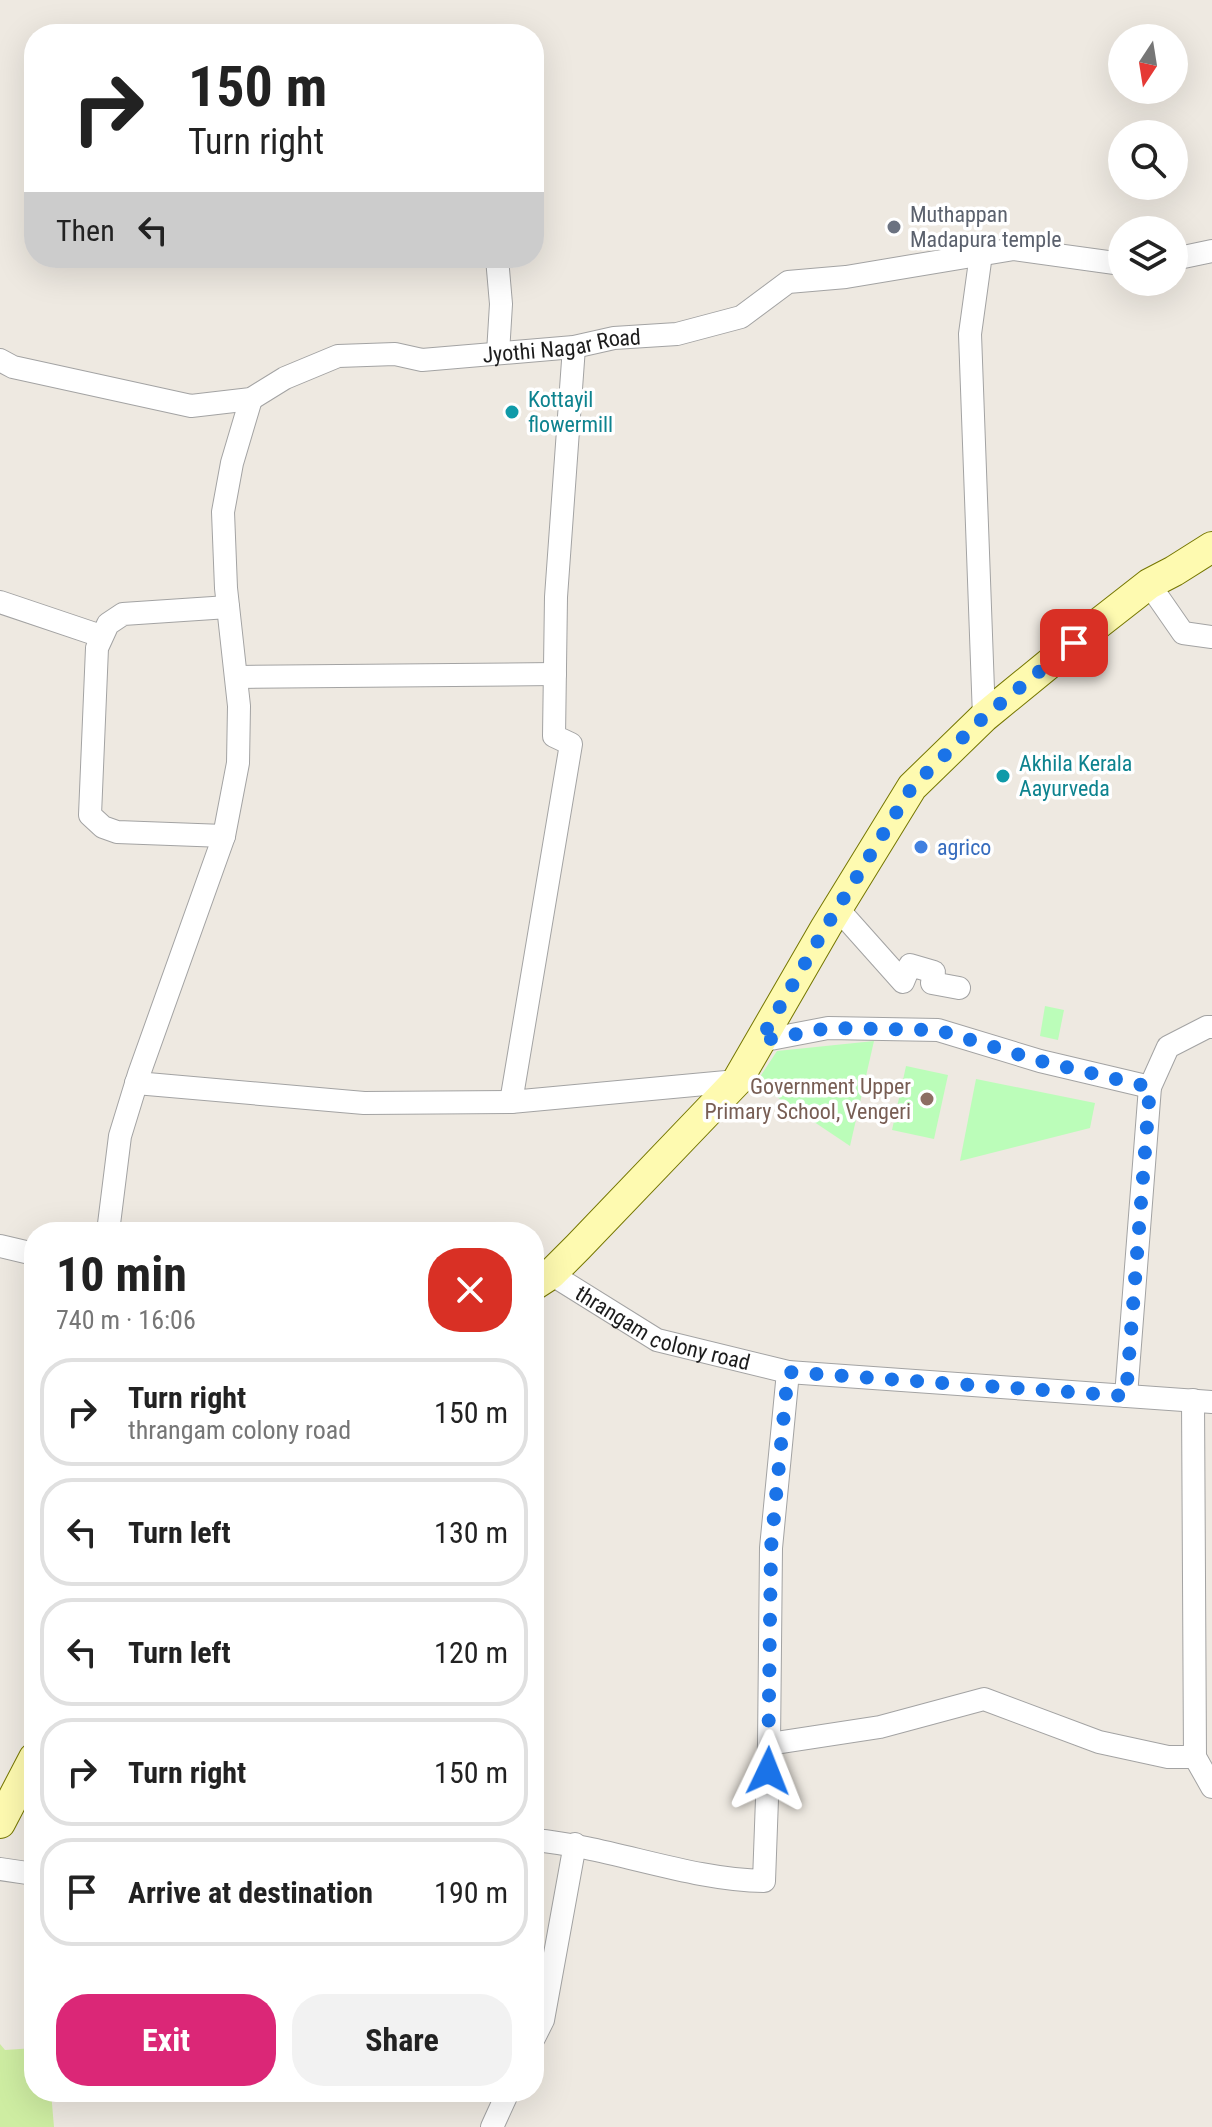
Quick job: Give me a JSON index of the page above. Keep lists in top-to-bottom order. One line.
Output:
{"streets":{"street":["Jyothi Nagar Road","thrangam colony road"]},"places":["Muthappan Madapura temple","Kottayil flowermill","Akhila Kerala Aayurveda","agrico","Government Upper Primary School, Vengeri"],"north":"bottom","page":{"turn":["150 m","Turn right"],"then":"Then","heading":["10 min","740 m · 16:06"],"list":[{"name":"Turn right","note":"thrangam colony road","value":"150 m"},{"name":"Turn left","value":"130 m"},{"name":"Turn left","value":"120 m"},{"name":"Turn right","value":"150 m"},{"name":"Arrive at destination","value":"190 m"}],"buttons":["Exit","Share"]}}
